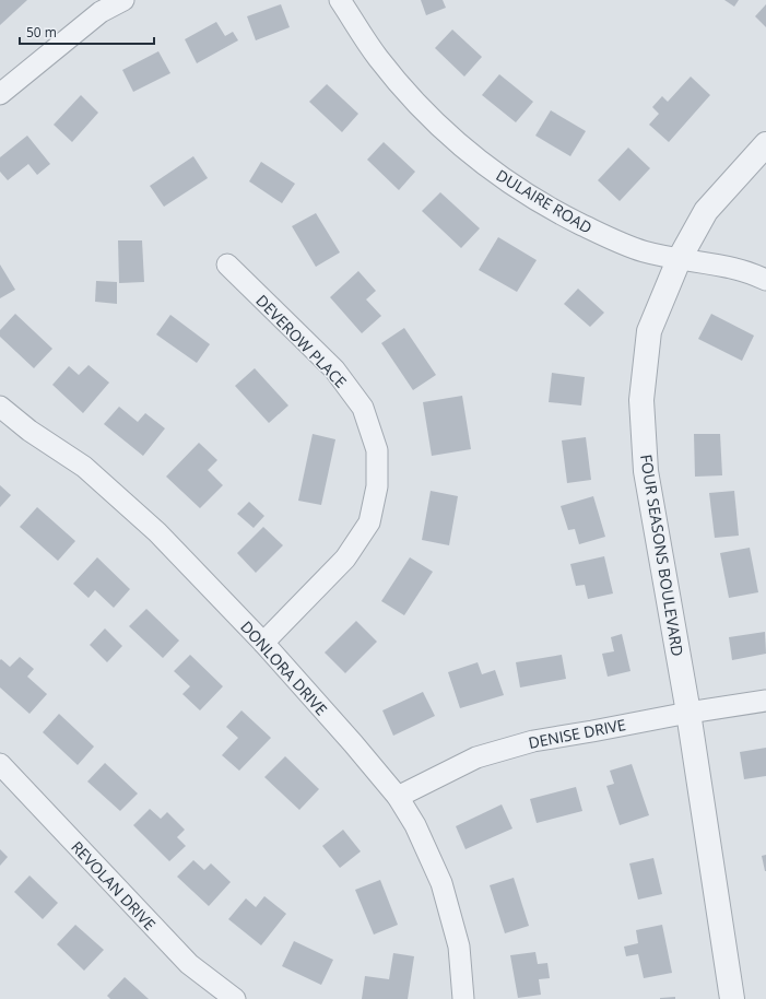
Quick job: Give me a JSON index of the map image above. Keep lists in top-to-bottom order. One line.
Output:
{"streets":{"street":["DULAIRE ROAD","DEVEROW PLACE","FOUR SEASONS BOULEVARD","DONLORA DRIVE","DENISE DRIVE","REVOLAN DRIVE"]},"crossings":[["DULAIRE ROAD","FOUR SEASONS BOULEVARD"],["DEVEROW PLACE","DONLORA DRIVE"],["FOUR SEASONS BOULEVARD","DENISE DRIVE"],["DONLORA DRIVE","DENISE DRIVE"]],"scale_bar":"50 m"}
